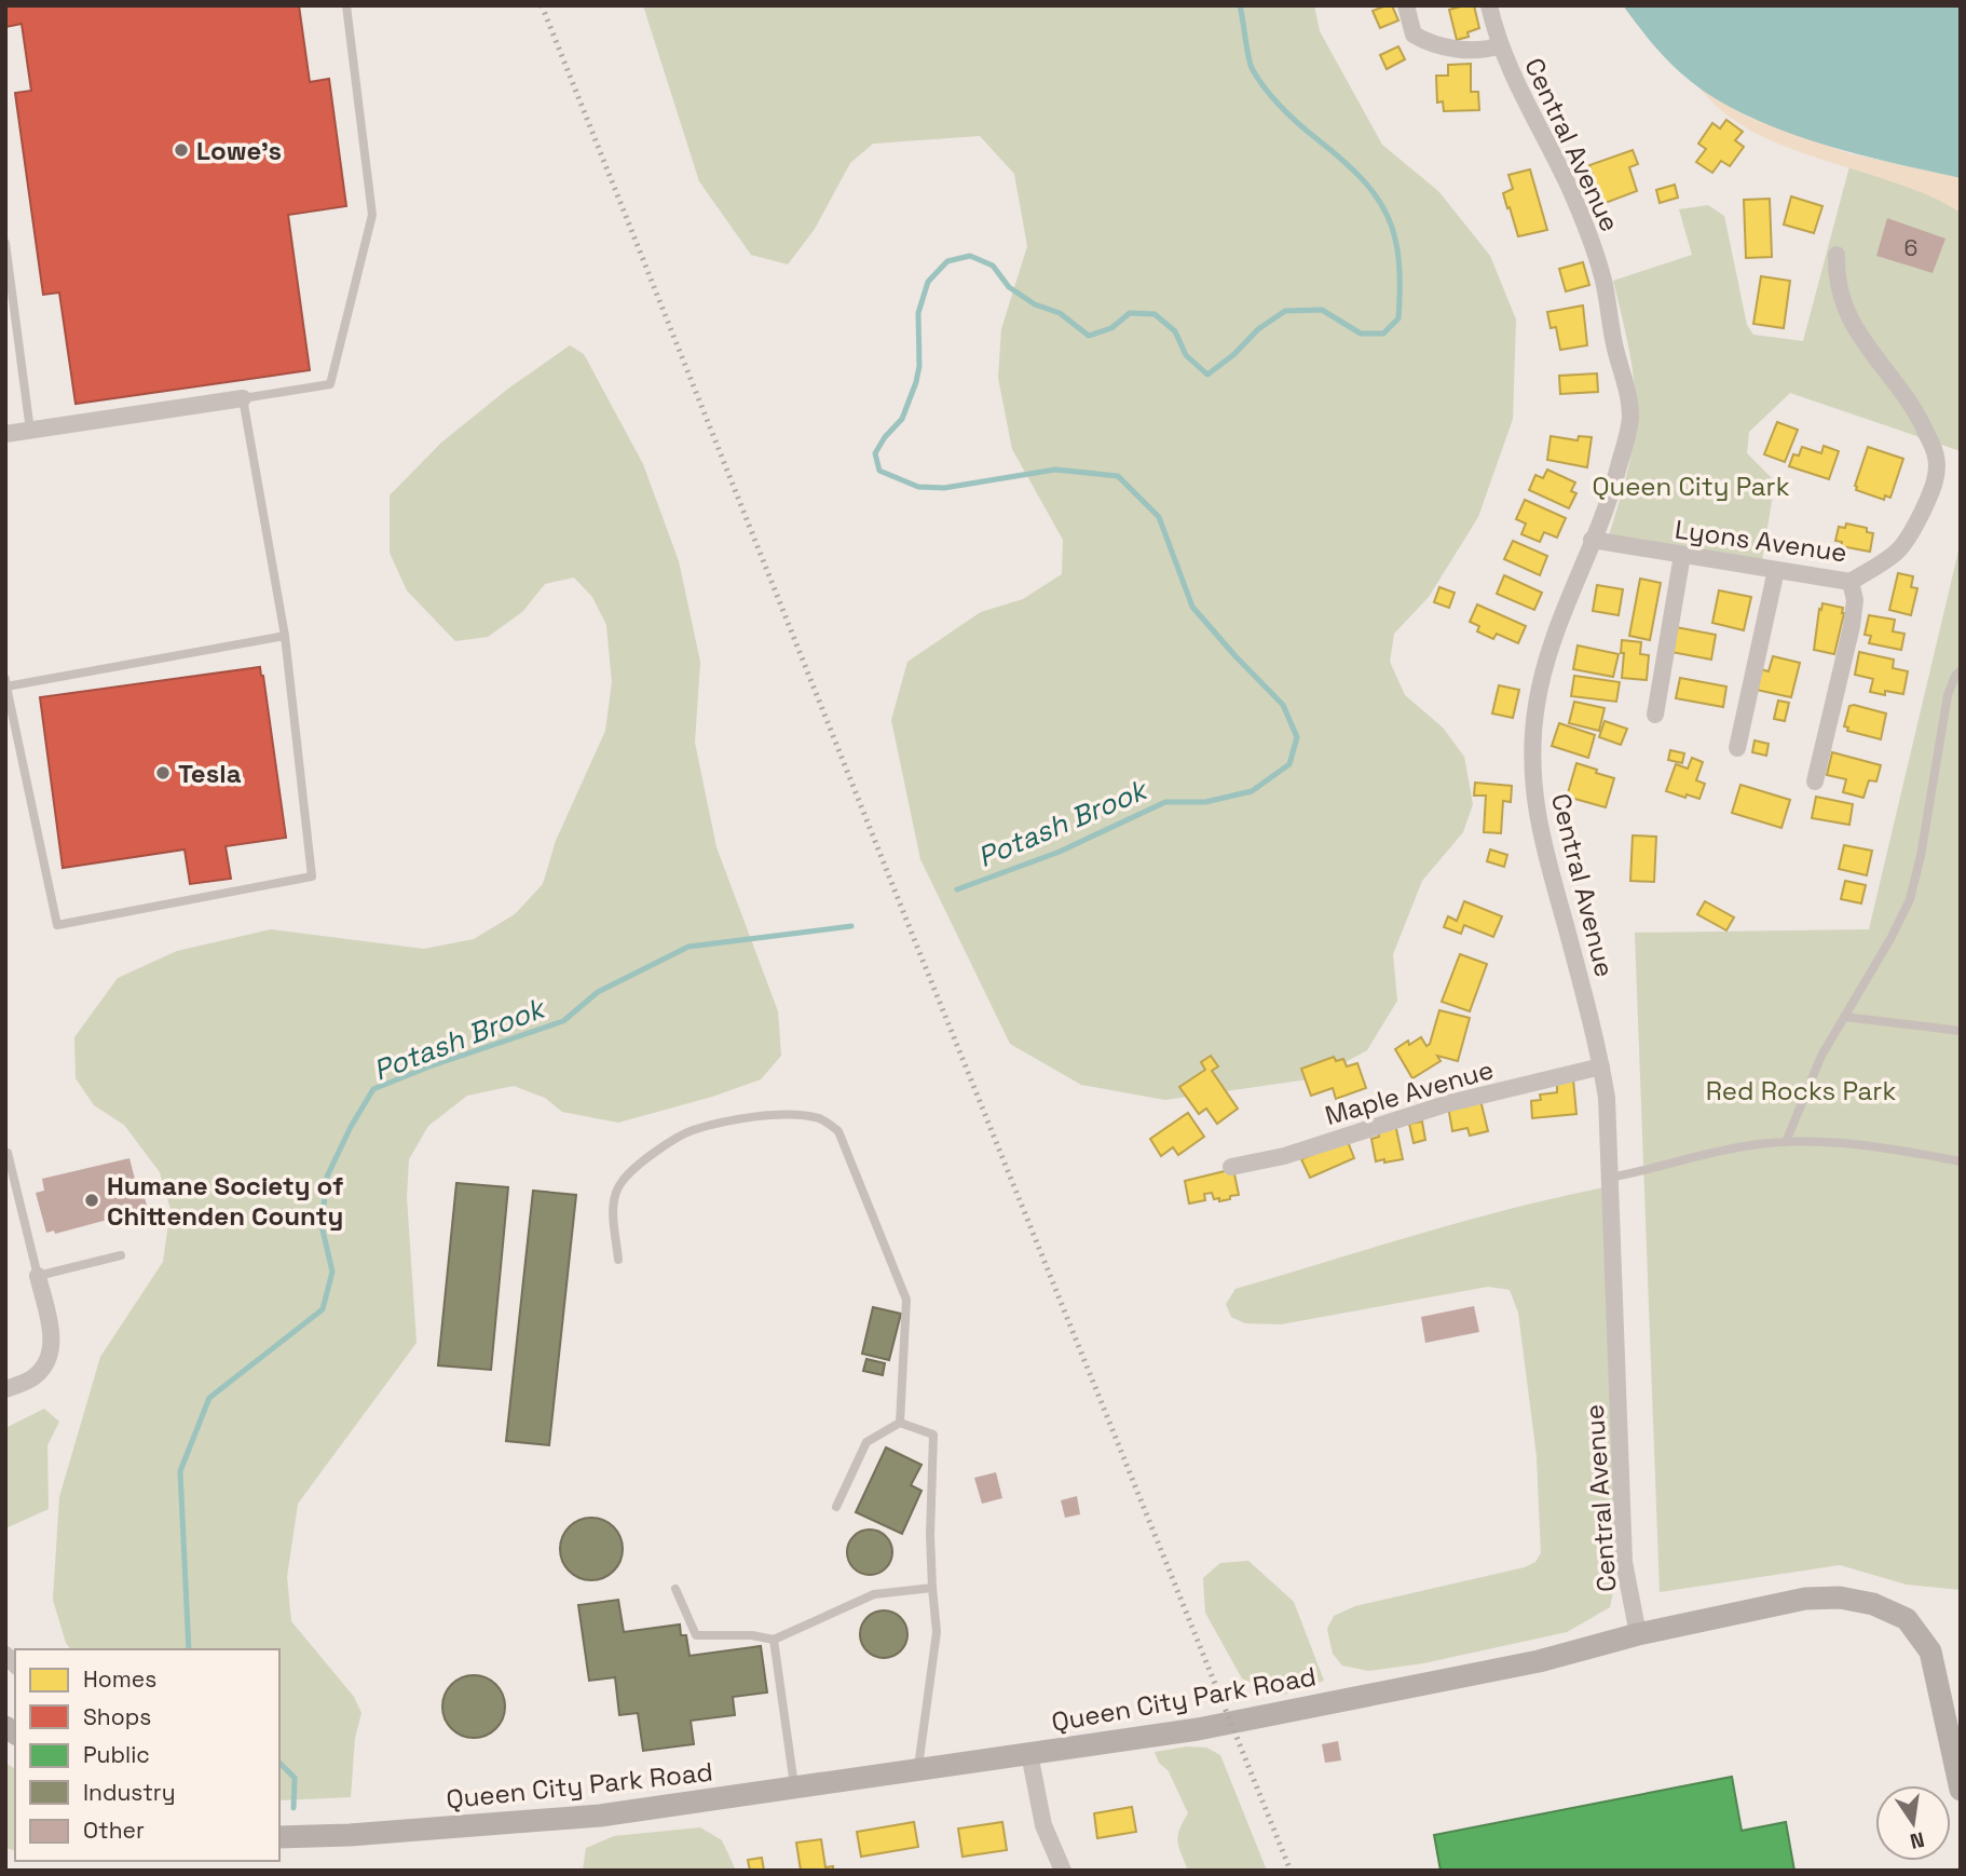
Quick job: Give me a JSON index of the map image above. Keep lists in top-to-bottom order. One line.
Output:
{"streets":{"street":["Central Avenue","Lyons Avenue","Maple Avenue","Queen City Park Road"]},"crossings":[["Central Avenue","Lyons Avenue"],["Central Avenue","Maple Avenue"],["Central Avenue","Queen City Park Road"]],"water":["Potash Brook"],"parks":["Queen City Park","Red Rocks Park"],"places":["Lowe's","Tesla","Humane Society of Chittenden County"],"house_numbers":["6"],"legend":["Homes","Shops","Public","Industry","Other"],"north":"bottom"}
